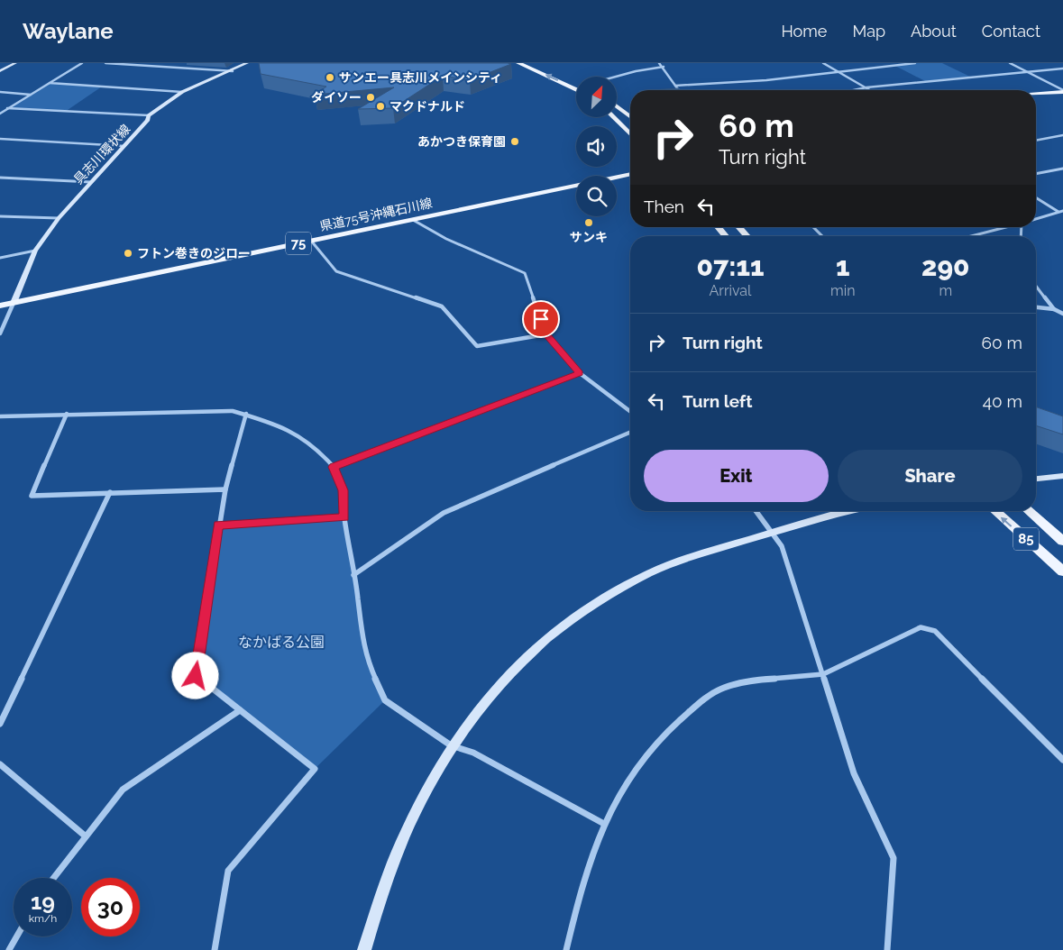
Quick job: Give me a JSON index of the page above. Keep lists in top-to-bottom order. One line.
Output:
{"streets":{"main road":["具志川環状線","県道75号沖縄石川線","75","85"]},"crossings":[["具志川環状線","県道75号沖縄石川線"],["具志川環状線","75"],["県道75号沖縄石川線","75"]],"parks":["なかばる公園"],"places":["サンエー具志川メインシティ","ダイソー","マクドナルド","あかつき保育園","サンキ","フトン巻きのジロー"],"north":"top right","page":{"header":"Waylane","nav":["Home","Map","About","Contact"],"turn":["60 m","Turn right"],"then":"Then","eta":["07:11","Arrival","1","min","290","m"],"list":[{"name":"Turn right","value":"60 m"},{"name":"Turn left","value":"40 m"}],"buttons":["Exit","Share"],"speed":"19 km/h","limit":"30"}}
